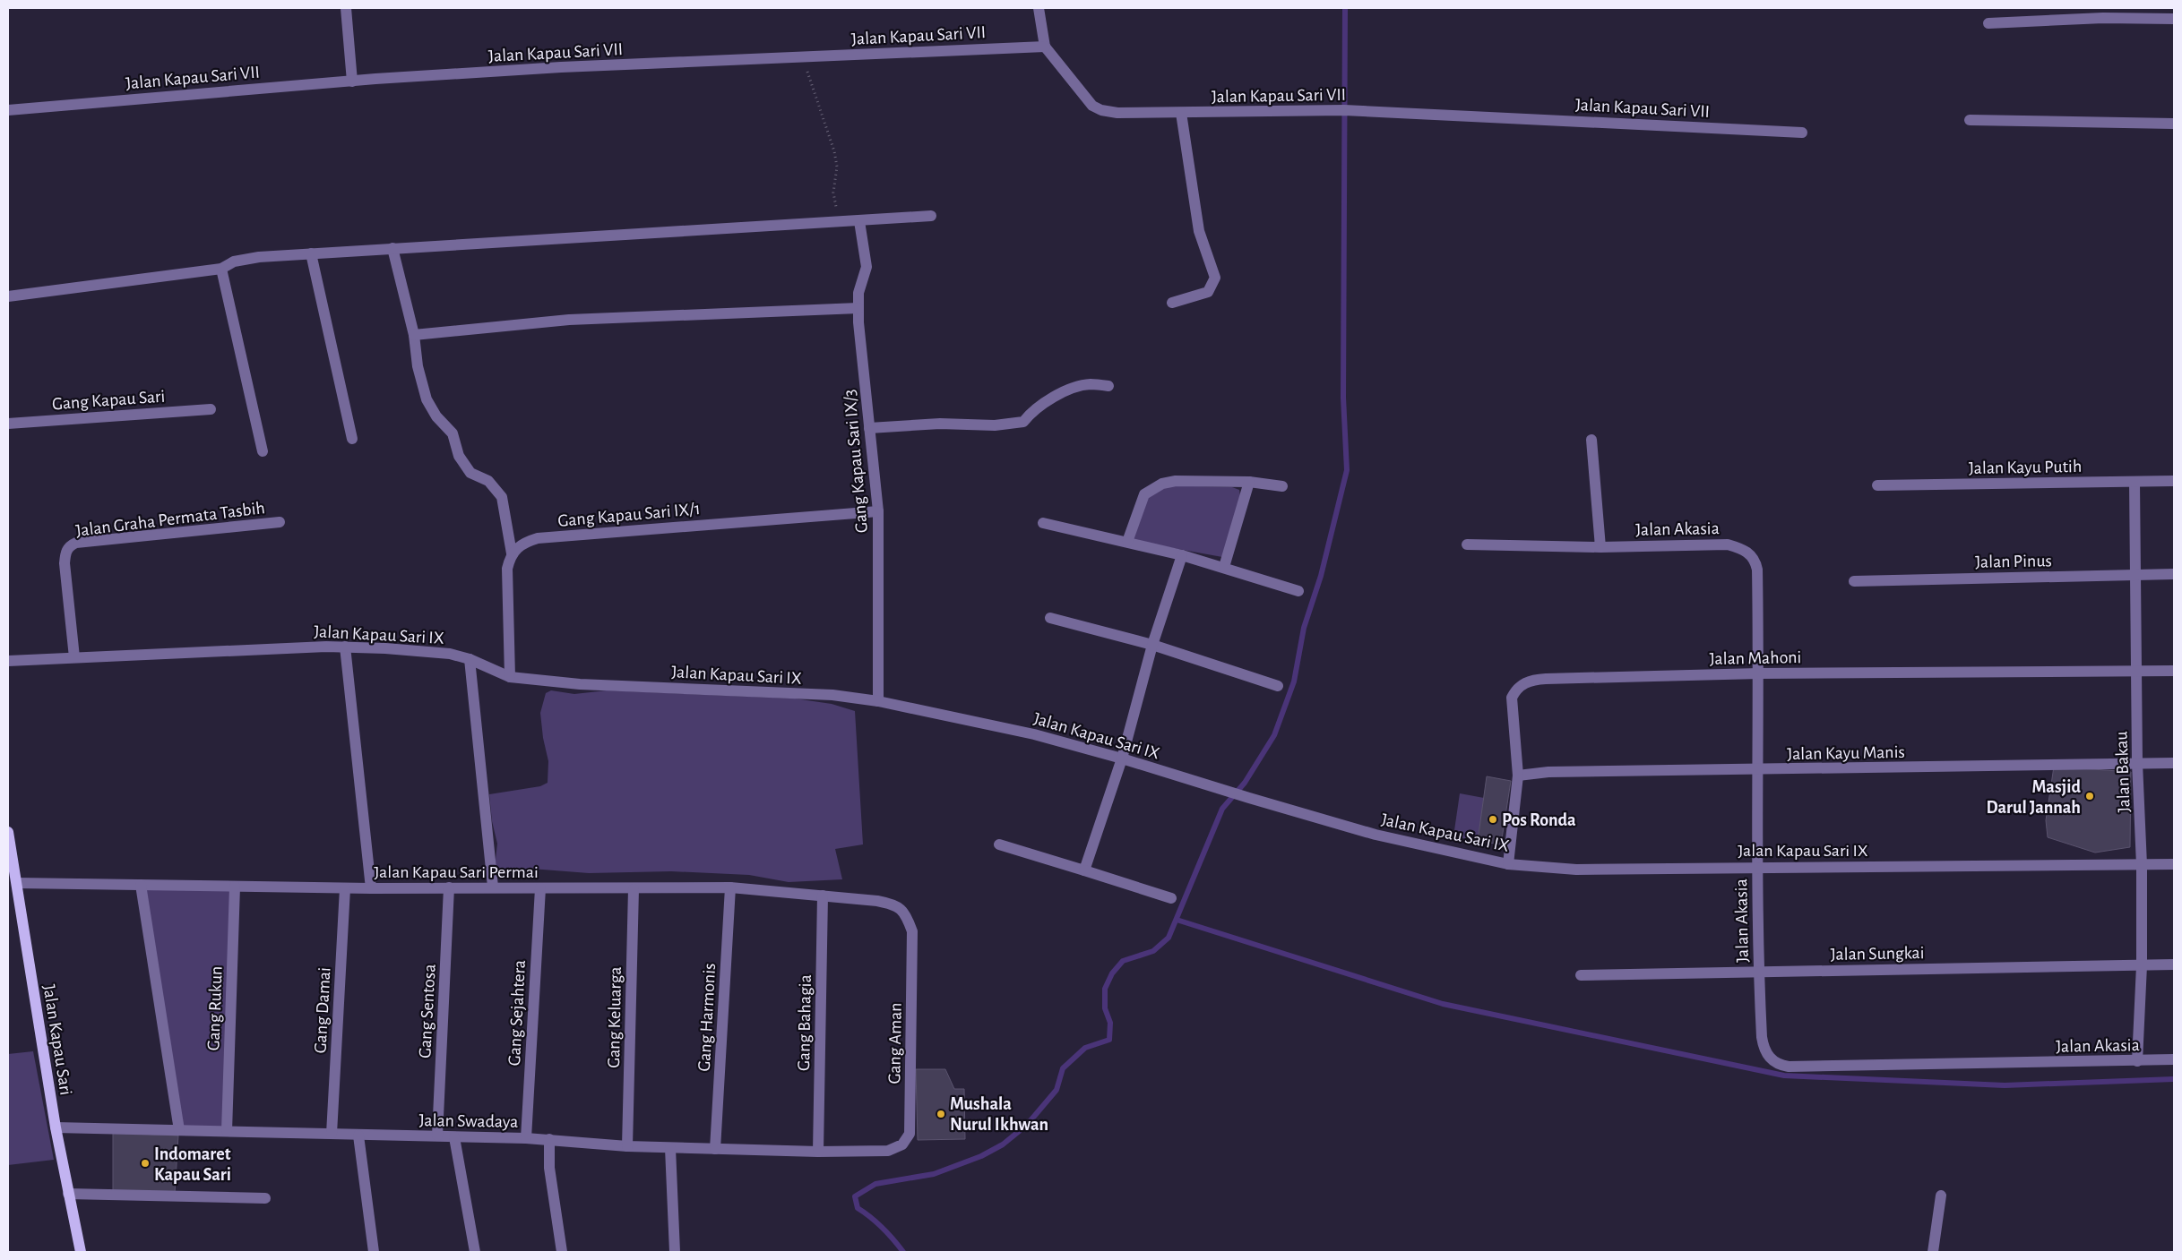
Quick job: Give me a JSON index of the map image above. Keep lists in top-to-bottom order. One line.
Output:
{"streets":{"main road":["Jalan Kapau Sari"],"street":["Jalan Kapau Sari VII","Gang Kapau Sari","Gang Kapau Sari IX/3","Jalan Kayu Putih","Gang Kapau Sari IX/1","Jalan Graha Permata Tasbih","Jalan Akasia","Jalan Pinus","Jalan Kapau Sari IX","Jalan Mahoni","Jalan Kayu Manis","Jalan Bakau","Jalan Kapau Sari Permai","Jalan Sungkai","Gang Rukun","Gang Damai","Gang Sentosa","Gang Sejahtera","Gang Keluarga","Gang Harmonis","Gang Bahagia","Gang Aman","Jalan Swadaya"]},"crossings":[["Gang Kapau Sari IX/3","Gang Kapau Sari IX/1"],["Gang Kapau Sari IX/3","Jalan Kapau Sari IX"],["Jalan Kayu Putih","Jalan Bakau"],["Jalan Graha Permata Tasbih","Jalan Kapau Sari IX"],["Jalan Akasia","Jalan Kapau Sari IX"],["Jalan Akasia","Jalan Mahoni"],["Jalan Akasia","Jalan Kayu Manis"],["Jalan Akasia","Jalan Bakau"],["Jalan Akasia","Jalan Sungkai"],["Jalan Pinus","Jalan Bakau"],["Jalan Kapau Sari IX","Jalan Mahoni"],["Jalan Kapau Sari IX","Jalan Bakau"],["Jalan Mahoni","Jalan Kayu Manis"],["Jalan Mahoni","Jalan Bakau"],["Jalan Kayu Manis","Jalan Bakau"],["Jalan Bakau","Jalan Sungkai"],["Jalan Kapau Sari Permai","Gang Rukun"],["Jalan Kapau Sari Permai","Gang Damai"],["Jalan Kapau Sari Permai","Gang Sentosa"],["Jalan Kapau Sari Permai","Gang Sejahtera"],["Jalan Kapau Sari Permai","Gang Keluarga"],["Jalan Kapau Sari Permai","Gang Harmonis"],["Jalan Kapau Sari Permai","Gang Bahagia"],["Jalan Kapau Sari Permai","Jalan Kapau Sari"],["Jalan Kapau Sari Permai","Gang Aman"],["Gang Rukun","Jalan Swadaya"],["Gang Damai","Jalan Swadaya"],["Gang Sentosa","Jalan Swadaya"],["Gang Sejahtera","Jalan Swadaya"],["Gang Keluarga","Jalan Swadaya"],["Gang Harmonis","Jalan Swadaya"],["Gang Bahagia","Jalan Swadaya"],["Jalan Kapau Sari","Jalan Swadaya"],["Gang Aman","Jalan Swadaya"]],"places":["Masjid Darul Jannah","Pos Ronda","Mushala Nurul Ikhwan","Indomaret Kapau Sari"]}
